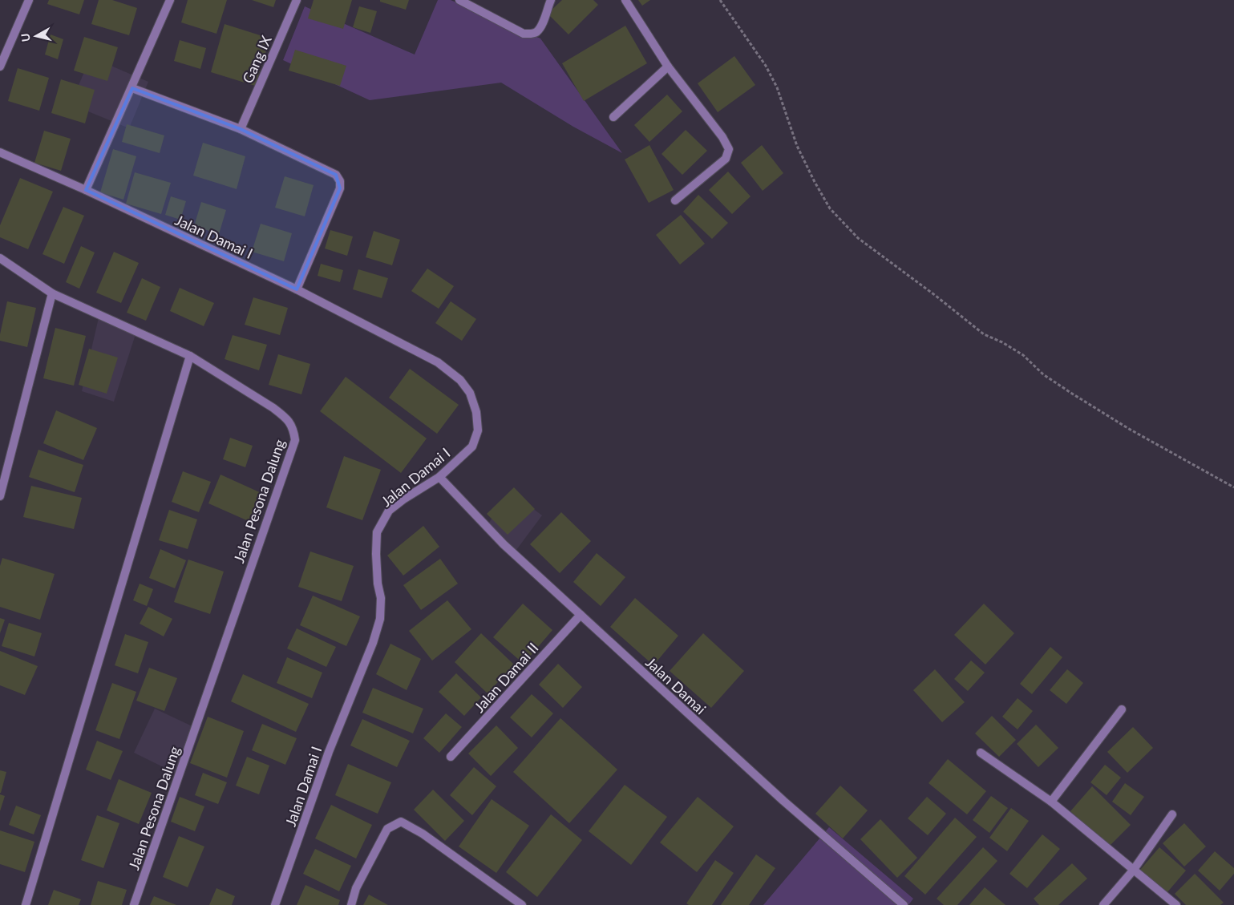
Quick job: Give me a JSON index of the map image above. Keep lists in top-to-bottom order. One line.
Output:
{"streets":{"street":["Gang IX","Jalan Damai I","Jalan Pesona Dalung","Jalan Damai II","Jalan Damai"]},"crossings":[["Jalan Damai I","Jalan Damai"],["Jalan Damai II","Jalan Damai"]],"north":"left"}
